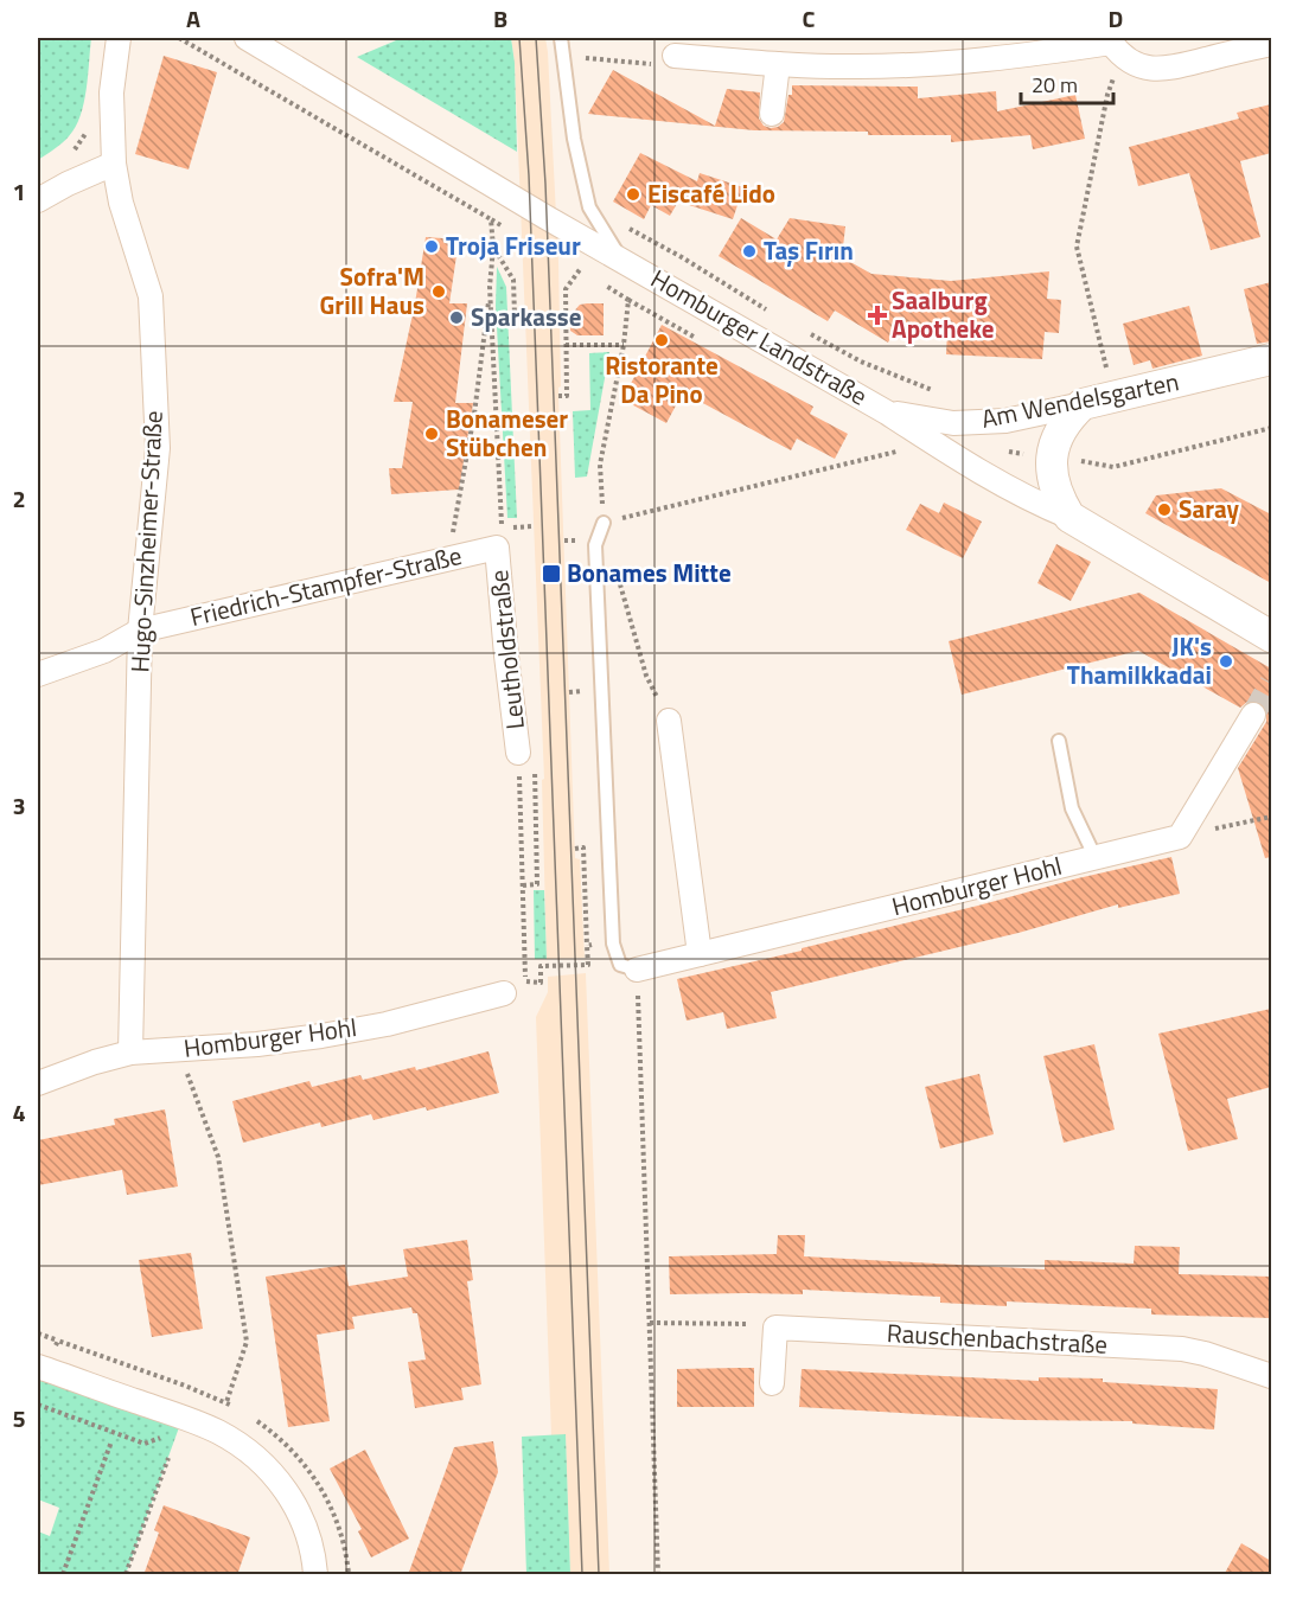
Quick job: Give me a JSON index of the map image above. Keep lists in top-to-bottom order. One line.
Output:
{"streets":{"street":["Homburger Landstraße","Am Wendelsgarten","Hugo-Sinzheimer-Straße","Friedrich-Stampfer-Straße","Leutholdstraße","Homburger Hohl","Rauschenbachstraße"]},"crossings":[["Homburger Landstraße","Am Wendelsgarten"],["Hugo-Sinzheimer-Straße","Friedrich-Stampfer-Straße"],["Hugo-Sinzheimer-Straße","Homburger Hohl"],["Friedrich-Stampfer-Straße","Leutholdstraße"]],"places":{"other":["Eiscafé Lido","Troja Friseur","Taş Fırın","Sofra'M Grill Haus","Sparkasse","Ristorante Da Pino","Bonameser Stübchen","Saray","JK's Thamilkkadai"],"health":["Saalburg Apotheke"],"transit":["Bonames Mitte"]},"scale_bar":"20 m","grid":{"columns":["A","B","C","D"],"rows":["1","2","3","4","5"]}}
